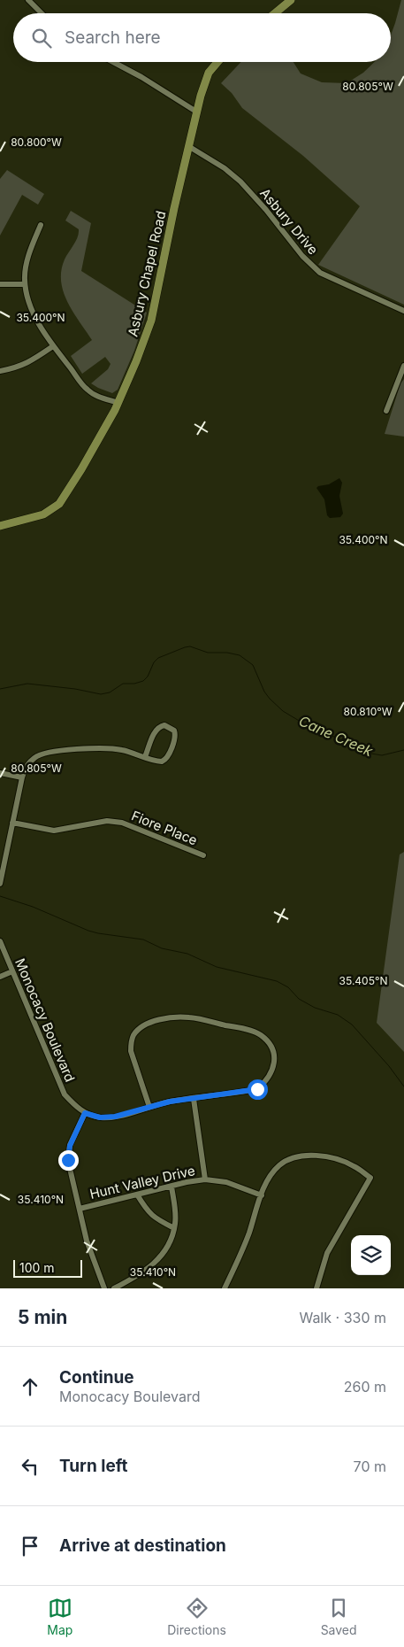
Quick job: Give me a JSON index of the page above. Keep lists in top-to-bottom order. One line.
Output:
{"streets":{"main road":["Asbury Chapel Road"],"street":["Asbury Drive","Fiore Place","Monocacy Boulevard","Hunt Valley Drive"]},"crossings":[["Asbury Drive","Asbury Chapel Road"]],"water":["Cane Creek"],"scale_bar":"100 m","page":{"search":"Search here","scale":"100 m","heading":["5 min","Walk · 330 m"],"list":[["Continue","Monocacy Boulevard","260 m"],["Turn left","70 m"],"Arrive at destination"],"nav":["Map","Directions","Saved"]},"coordinates":["80.805°W","80.800°W","35.400°N","80.810°W","35.405°N","35.410°N"]}
